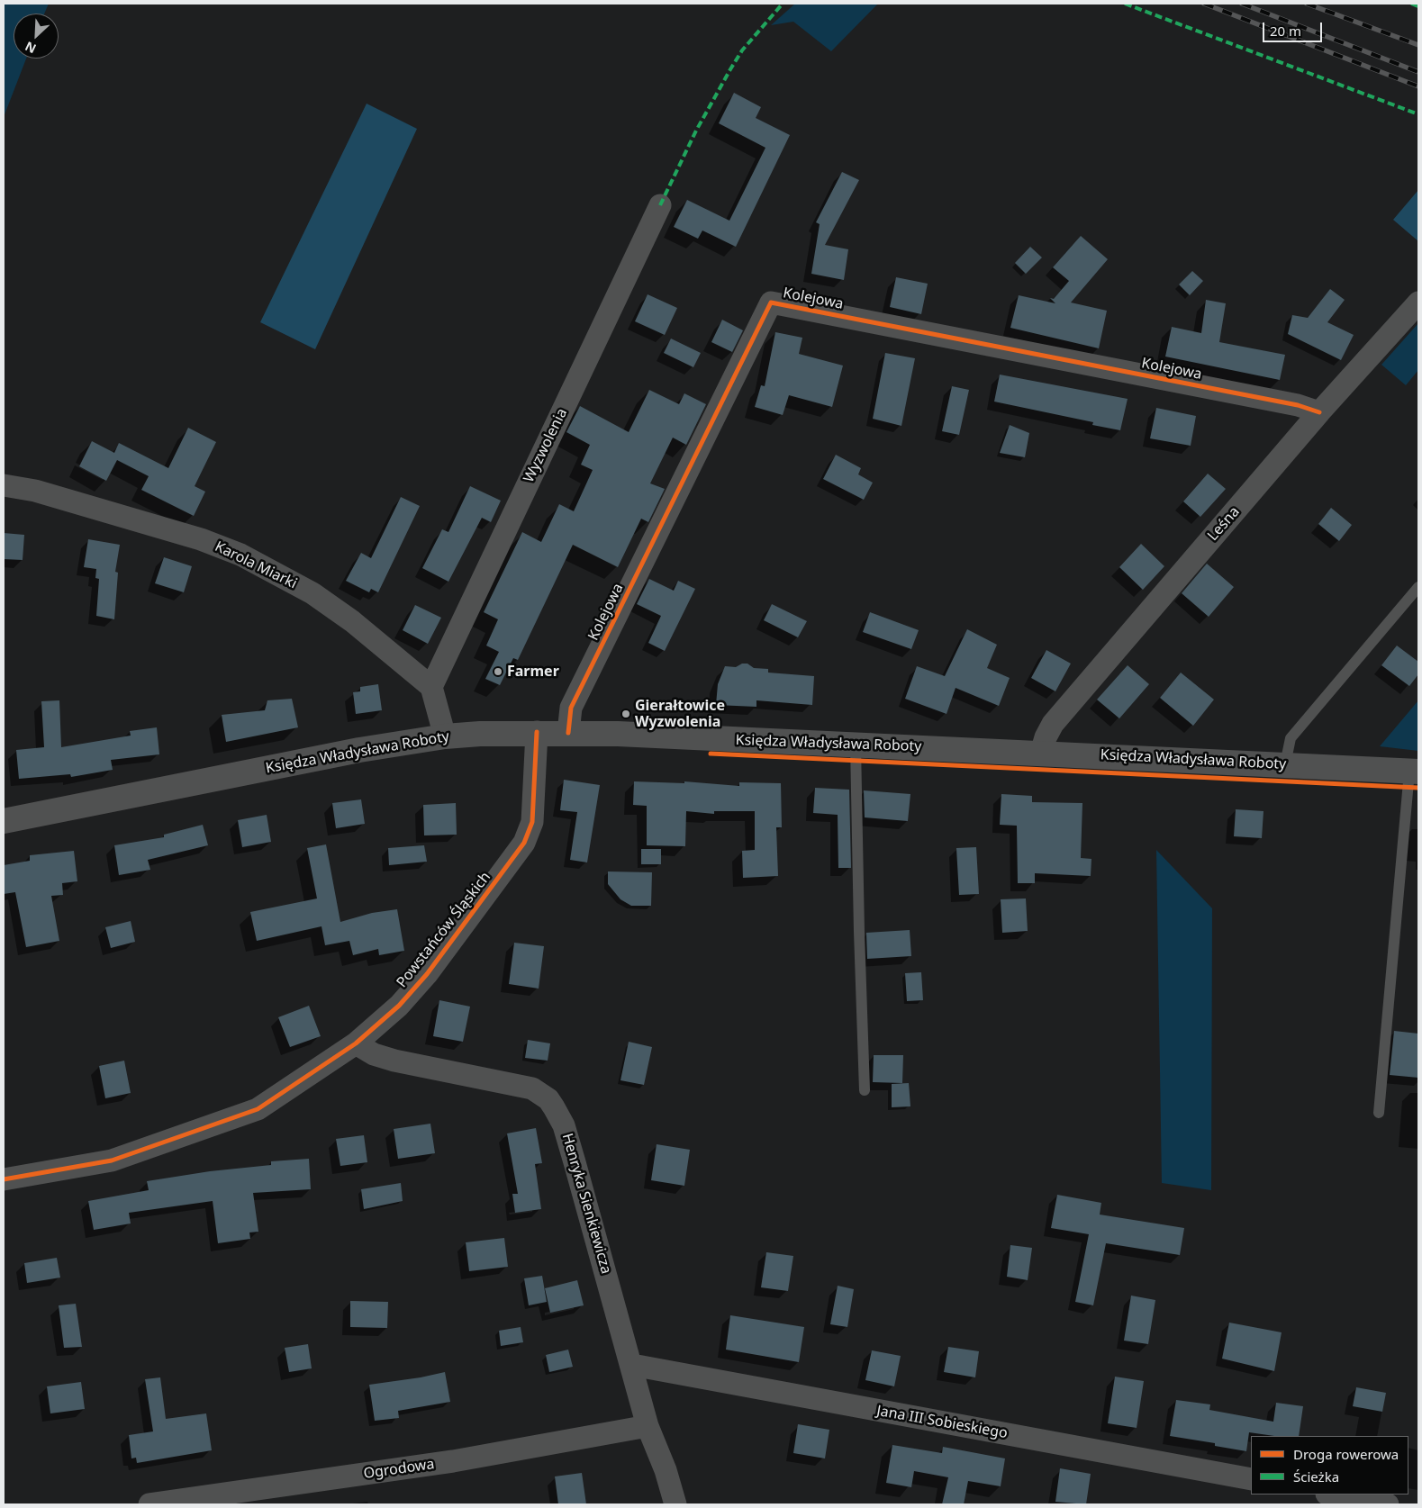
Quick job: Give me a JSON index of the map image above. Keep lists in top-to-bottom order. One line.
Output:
{"streets":{"main road":["Księdza Władysława Roboty"],"street":["Kolejowa","Wyzwolenia","Leśna","Karola Miarki","Powstańców Śląskich","Henryka Sienkiewicza","Jana III Sobieskiego","Ogrodowa"]},"crossings":[["Kolejowa","Leśna"],["Kolejowa","Księdza Władysława Roboty"],["Wyzwolenia","Karola Miarki"],["Leśna","Księdza Władysława Roboty"],["Księdza Władysława Roboty","Powstańców Śląskich"],["Powstańców Śląskich","Henryka Sienkiewicza"],["Henryka Sienkiewicza","Jana III Sobieskiego"],["Henryka Sienkiewicza","Ogrodowa"]],"places":["Farmer","Gierałtowice Wyzwolenia"],"legend":["Droga rowerowa","Ścieżka"],"scale_bar":"20 m","north":"bottom left"}
